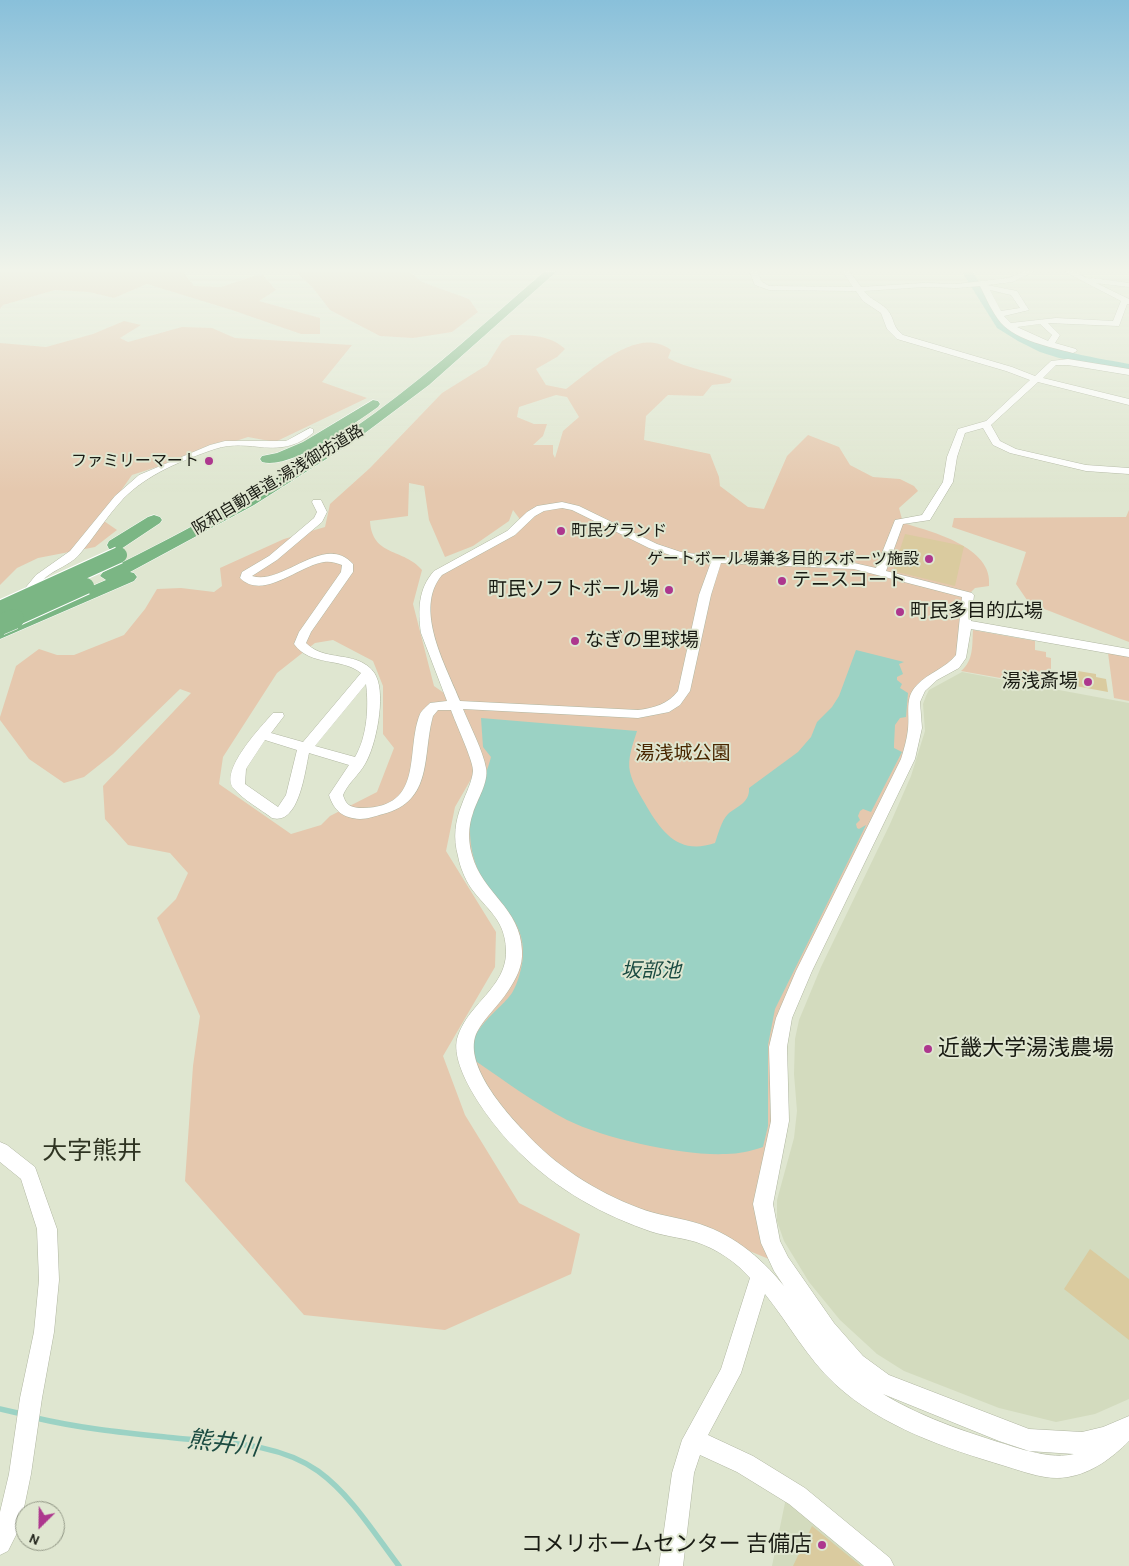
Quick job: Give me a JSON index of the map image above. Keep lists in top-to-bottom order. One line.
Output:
{"streets":{"highway":["阪和自動車道;湯浅御坊道路"]},"districts":["大字熊井"],"water":["坂部池","熊井川"],"parks":["湯浅城公園"],"places":["ファミリーマート","町民グランド","ゲートボール場兼多目的スポーツ施設","テニスコート","町民ソフトボール場","町民多目的広場","なぎの里球場","湯浅斎場","近畿大学湯浅農場","コメリホームセンター 吉備店"],"north":"bottom left"}
